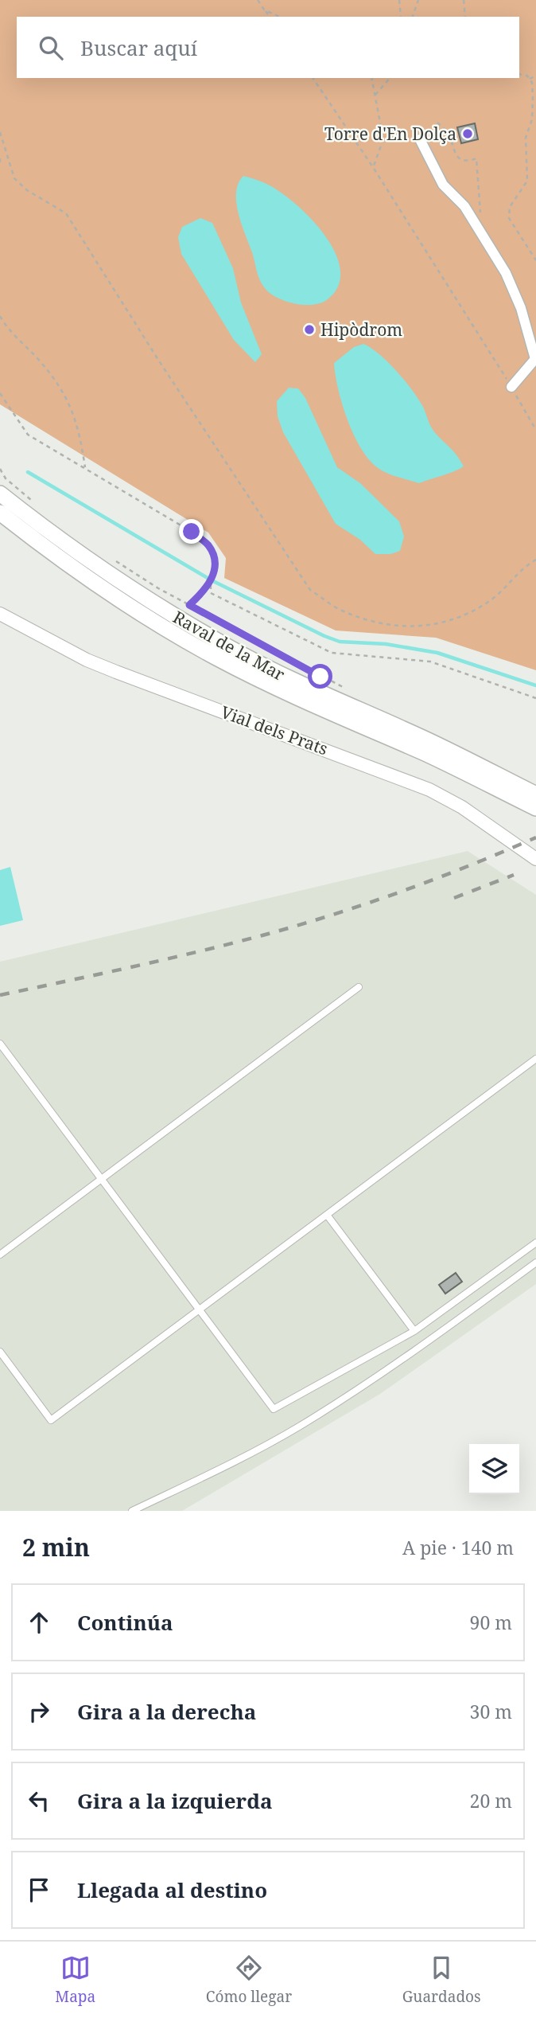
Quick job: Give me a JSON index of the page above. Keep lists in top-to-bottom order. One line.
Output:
{"streets":{"street":["Raval de la Mar","Vial dels Prats"]},"places":["Torre d'En Dolça","Hipòdrom"],"page":{"search":"Buscar aquí","heading":["2 min","A pie · 140 m"],"list":[["Continúa","90 m"],["Gira a la derecha","30 m"],["Gira a la izquierda","20 m"],"Llegada al destino"],"nav":["Mapa","Cómo llegar","Guardados"]}}
